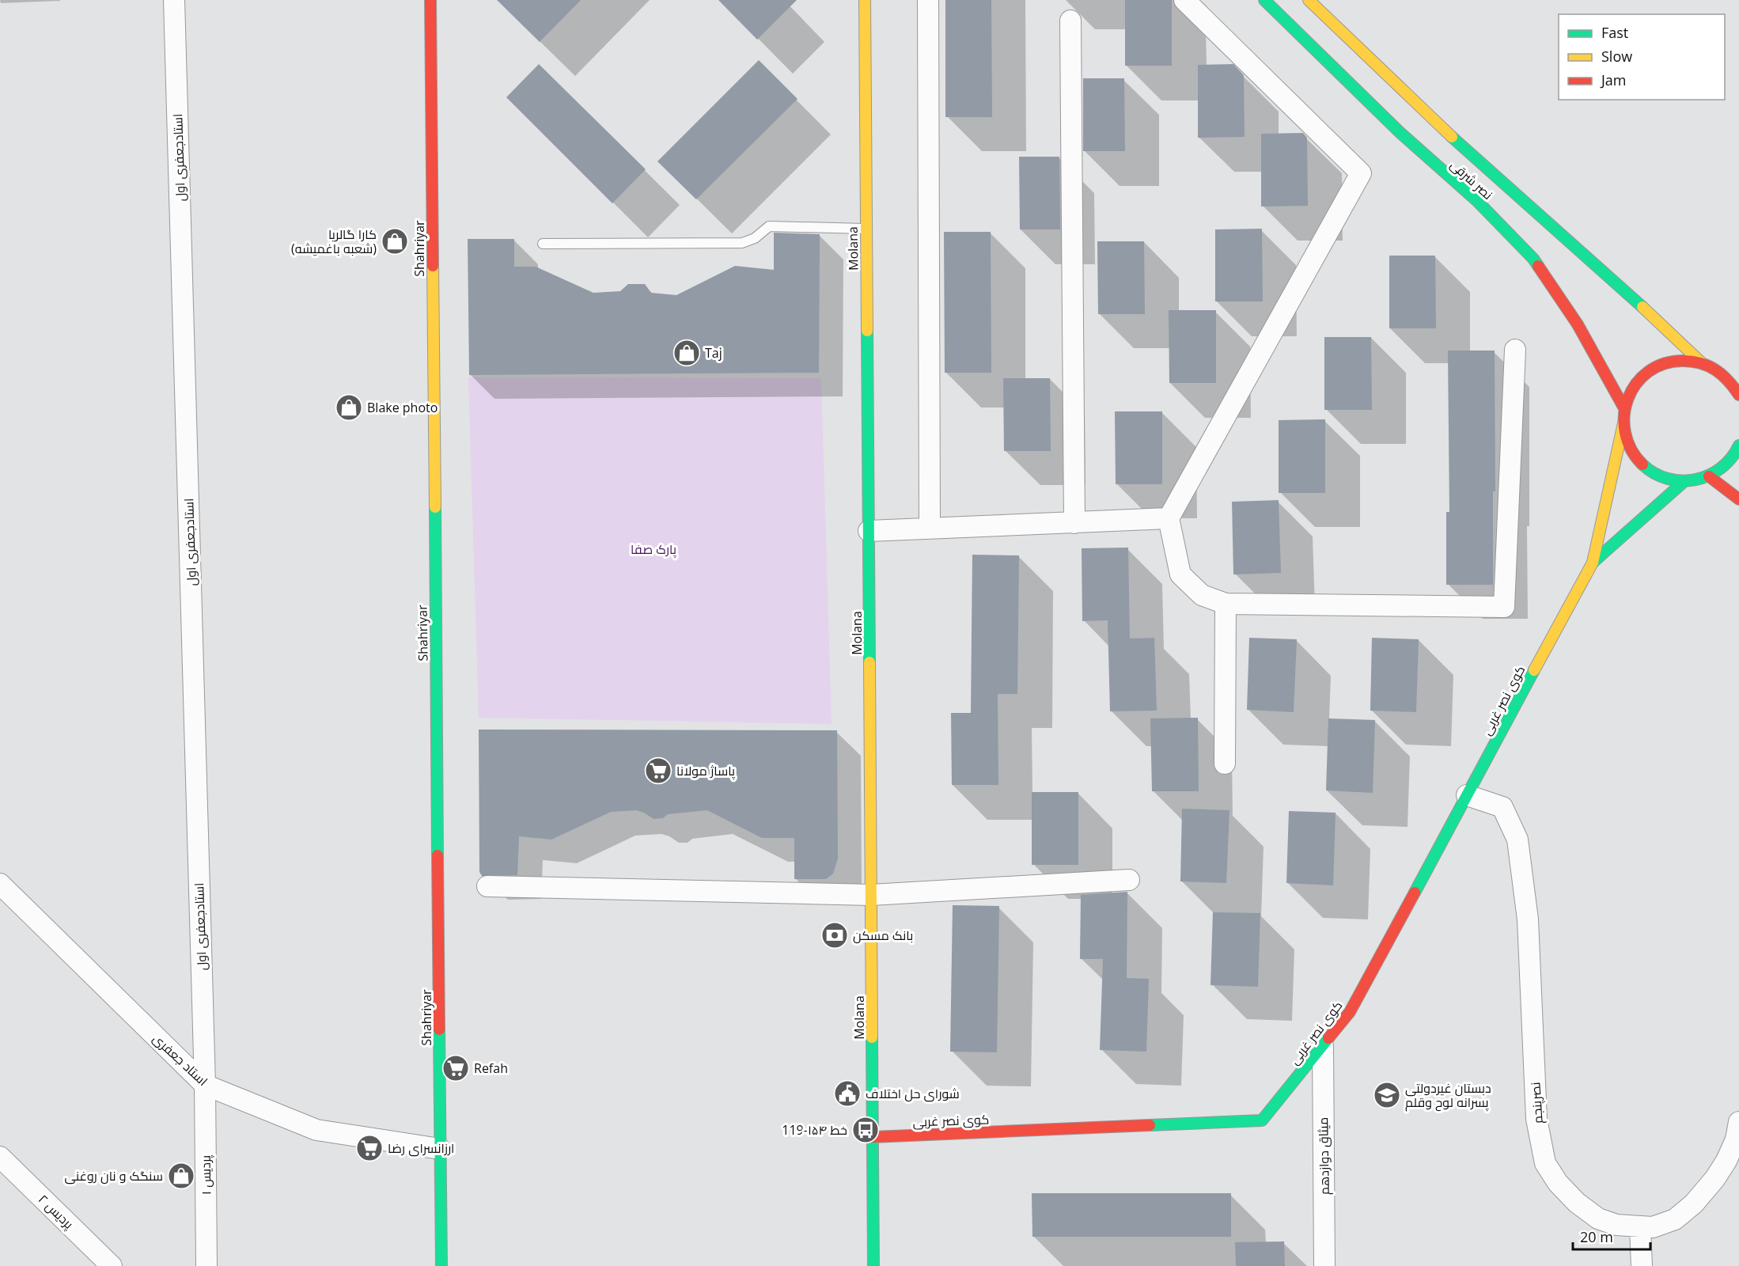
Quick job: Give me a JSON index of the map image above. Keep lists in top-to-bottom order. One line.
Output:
{"streets":{"street":["استادجعفری اول","نصر شرقی","Shahriyar","Molana","کوی نصر غربی","استاد جعفری","نصرپنجم","میثاق دوازدهم","پردیس ۱","پردیس ۲"]},"crossings":[["استادجعفری اول","استاد جعفری"],["استادجعفری اول","پردیس ۱"],["Shahriyar","استاد جعفری"],["Molana","کوی نصر غربی"],["کوی نصر غربی","نصرپنجم"],["کوی نصر غربی","میثاق دوازدهم"],["استاد جعفری","پردیس ۱"]],"parks":["پارک صفا"],"places":{"shop":["کارا گالریا (شعبه باغمیشه)","Taj","Blake photo","سنگک و نان روغنی"],"supermarket":["پاساژ مولانا","Refah","ارزانسرای رضا"],"bank":["بانک مسکن"],"public building":["شورای حل اختلاف"],"school or university":["دبستان غیردولتی پسرانه لوح وقلم"],"bus stop":["خط ۱۵۴-119"]},"legend":["Fast","Slow","Jam"],"scale_bar":"20 m"}
